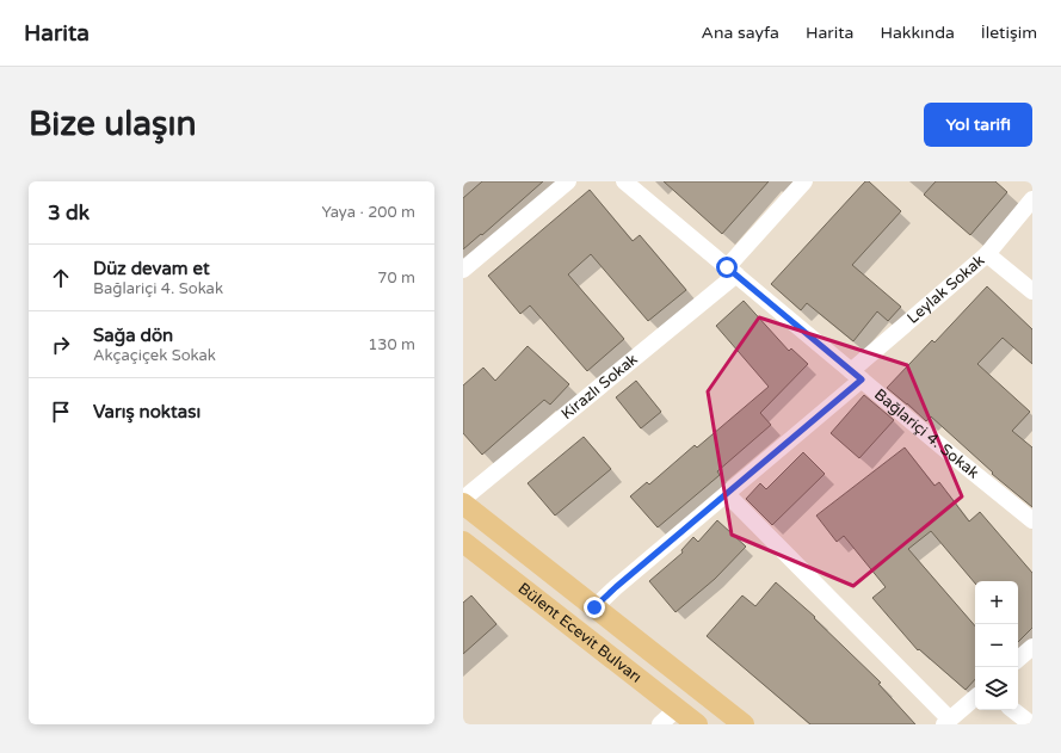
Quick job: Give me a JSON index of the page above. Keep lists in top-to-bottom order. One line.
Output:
{"streets":{"main road":["Bülent Ecevit Bulvarı"],"street":["Leylak Sokak","Kirazlı Sokak","Bağlariçi 4. Sokak"]},"crossings":[["Leylak Sokak","Bağlariçi 4. Sokak"],["Leylak Sokak","Bülent Ecevit Bulvarı"],["Kirazlı Sokak","Bağlariçi 4. Sokak"]],"page":{"header":"Harita","nav":["Ana sayfa","Harita","Hakkında","İletişim"],"buttons":"Yol tarifi","title":"Bize ulaşın","heading":["3 dk","Yaya · 200 m"],"list":[["Düz devam et","Bağlariçi 4. Sokak","70 m"],["Sağa dön","Akçaçiçek Sokak","130 m"],"Varış noktası"],"map_buttons":["+","−"]}}
